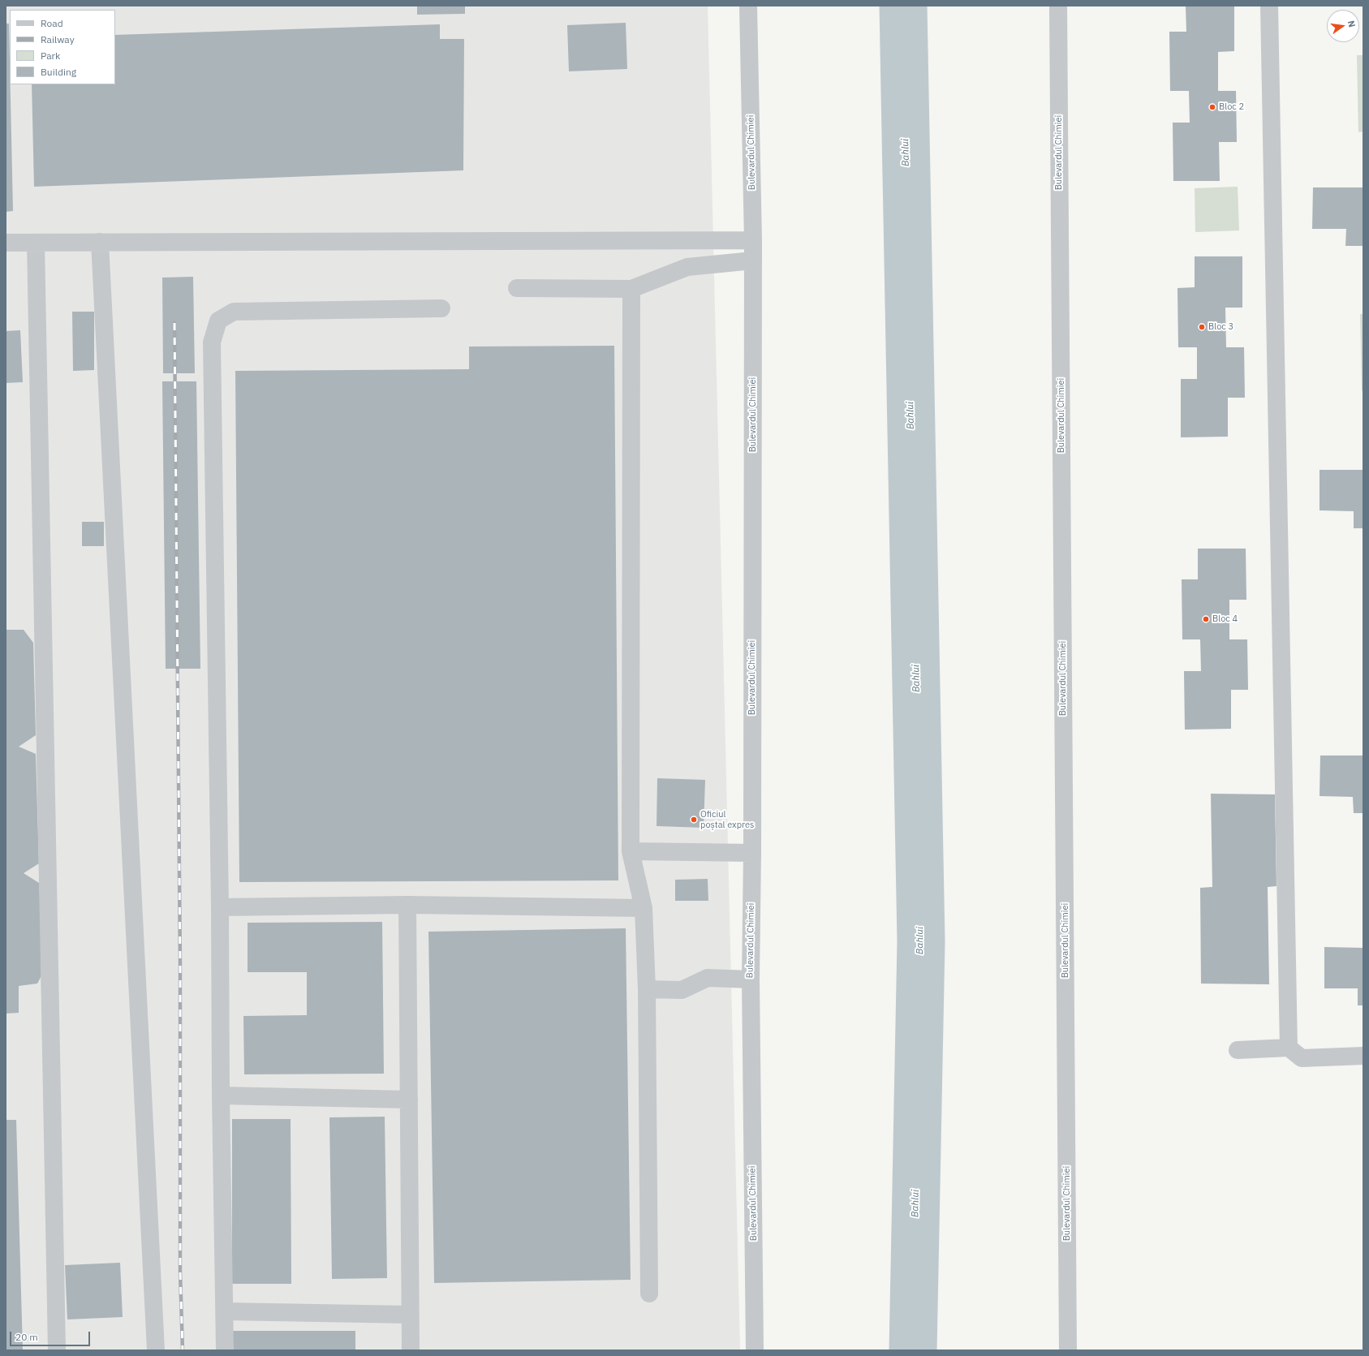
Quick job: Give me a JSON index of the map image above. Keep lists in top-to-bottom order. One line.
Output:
{"streets":{"street":["Bulevardul Chimiei"]},"water":["Bahlui"],"places":["Bloc 2","Bloc 3","Bloc 4","Oficiul poștal expres"],"legend":["Road","Railway","Park","Building"],"scale_bar":"20 m","north":"right"}
